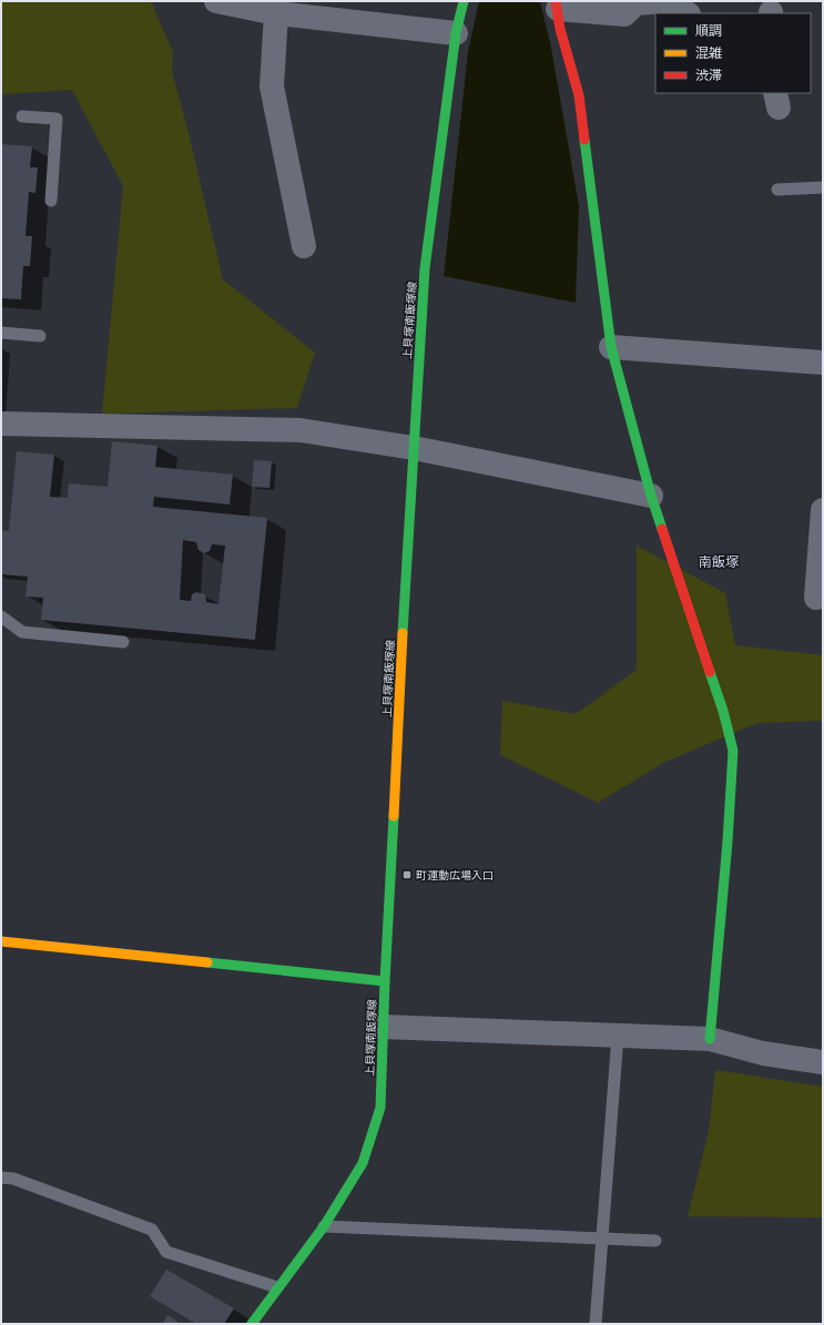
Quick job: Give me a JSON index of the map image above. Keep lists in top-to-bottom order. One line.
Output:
{"streets":{"street":["上貝塚南飯塚線"]},"districts":["南飯塚"],"places":{"transit":["町運動広場入口"]},"legend":["順調","混雑","渋滞"]}
